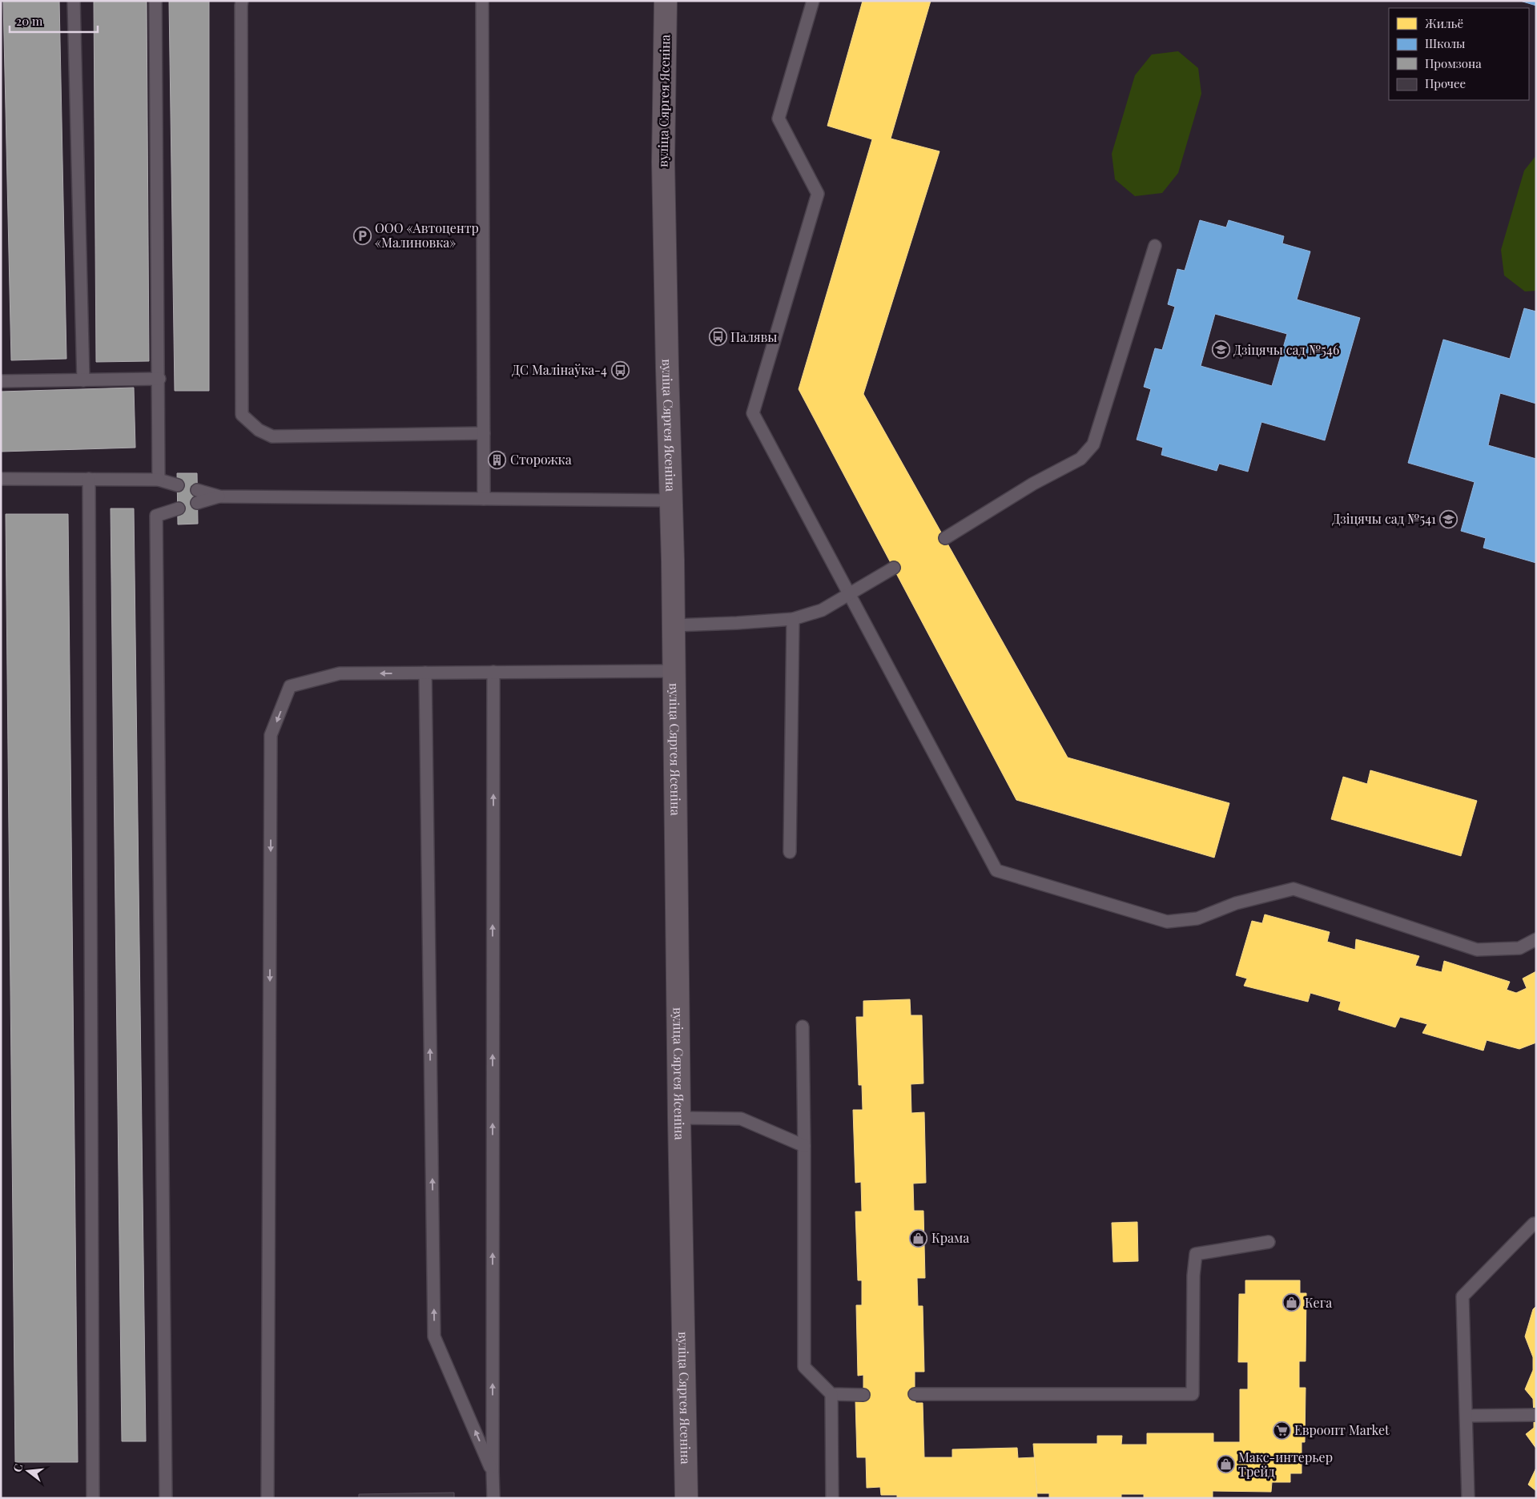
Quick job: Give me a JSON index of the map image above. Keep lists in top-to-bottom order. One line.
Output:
{"streets":{"main road":["вуліца Сяргея Ясеніна"]},"places":{"parking":["ООО «Автоцентр «Малиновка»"],"bus stop":["Палявы","ДС Малінаўка-4"],"school or university":["Дзіцячы сад №546","Дзіцячы сад №541"],"building":["Сторожка"],"shop":["Крама","Кега","Макс-интерьер Трейд"],"supermarket":["Евроопт Market"]},"legend":["Жильё","Школы","Промзона","Прочее"],"scale_bar":"20 m","north":"left"}
